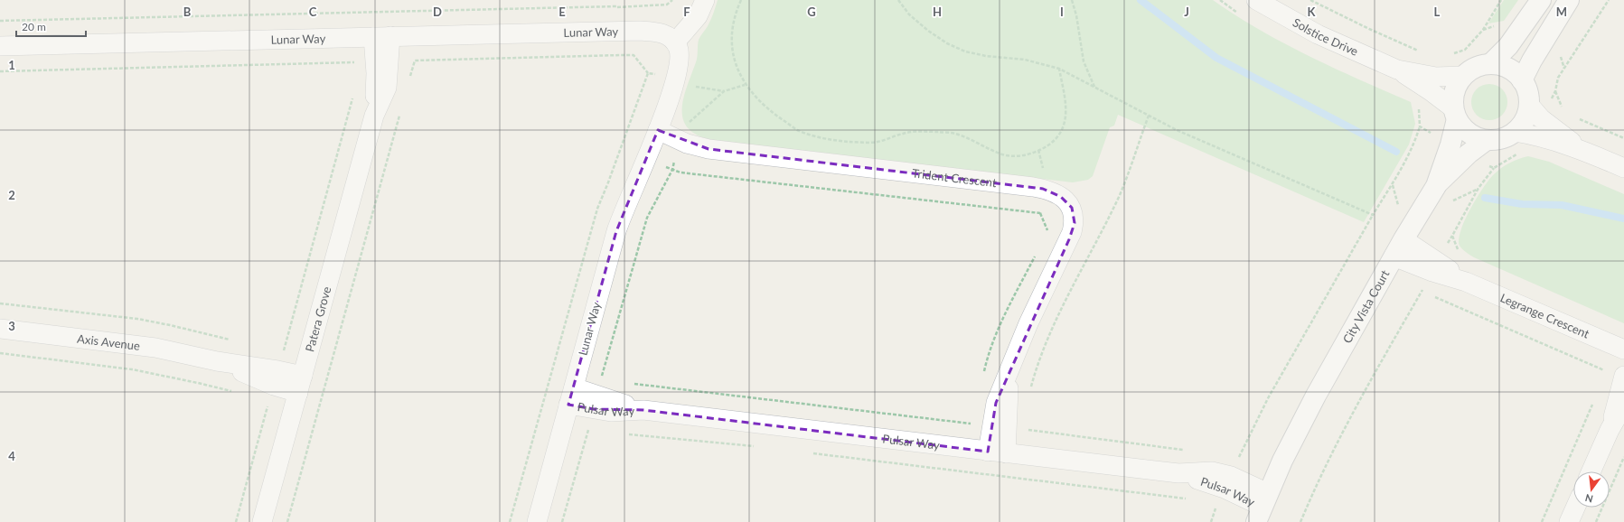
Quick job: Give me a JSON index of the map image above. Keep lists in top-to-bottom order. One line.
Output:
{"streets":{"street":["Lunar Way","Solstice Drive","Trident Crescent","City Vista Court","Legrange Crescent","Patera Grove","Axis Avenue","Pulsar Way"]},"crossings":[["Lunar Way","Trident Crescent"],["Lunar Way","Patera Grove"],["Lunar Way","Pulsar Way"],["Solstice Drive","City Vista Court"],["Trident Crescent","Pulsar Way"],["City Vista Court","Legrange Crescent"],["City Vista Court","Pulsar Way"],["Patera Grove","Axis Avenue"]],"scale_bar":"20 m","north":"bottom","grid":{"columns":["B","C","D","E","F","G","H","I","J","K","L","M"],"rows":["1","2","3","4"]}}
